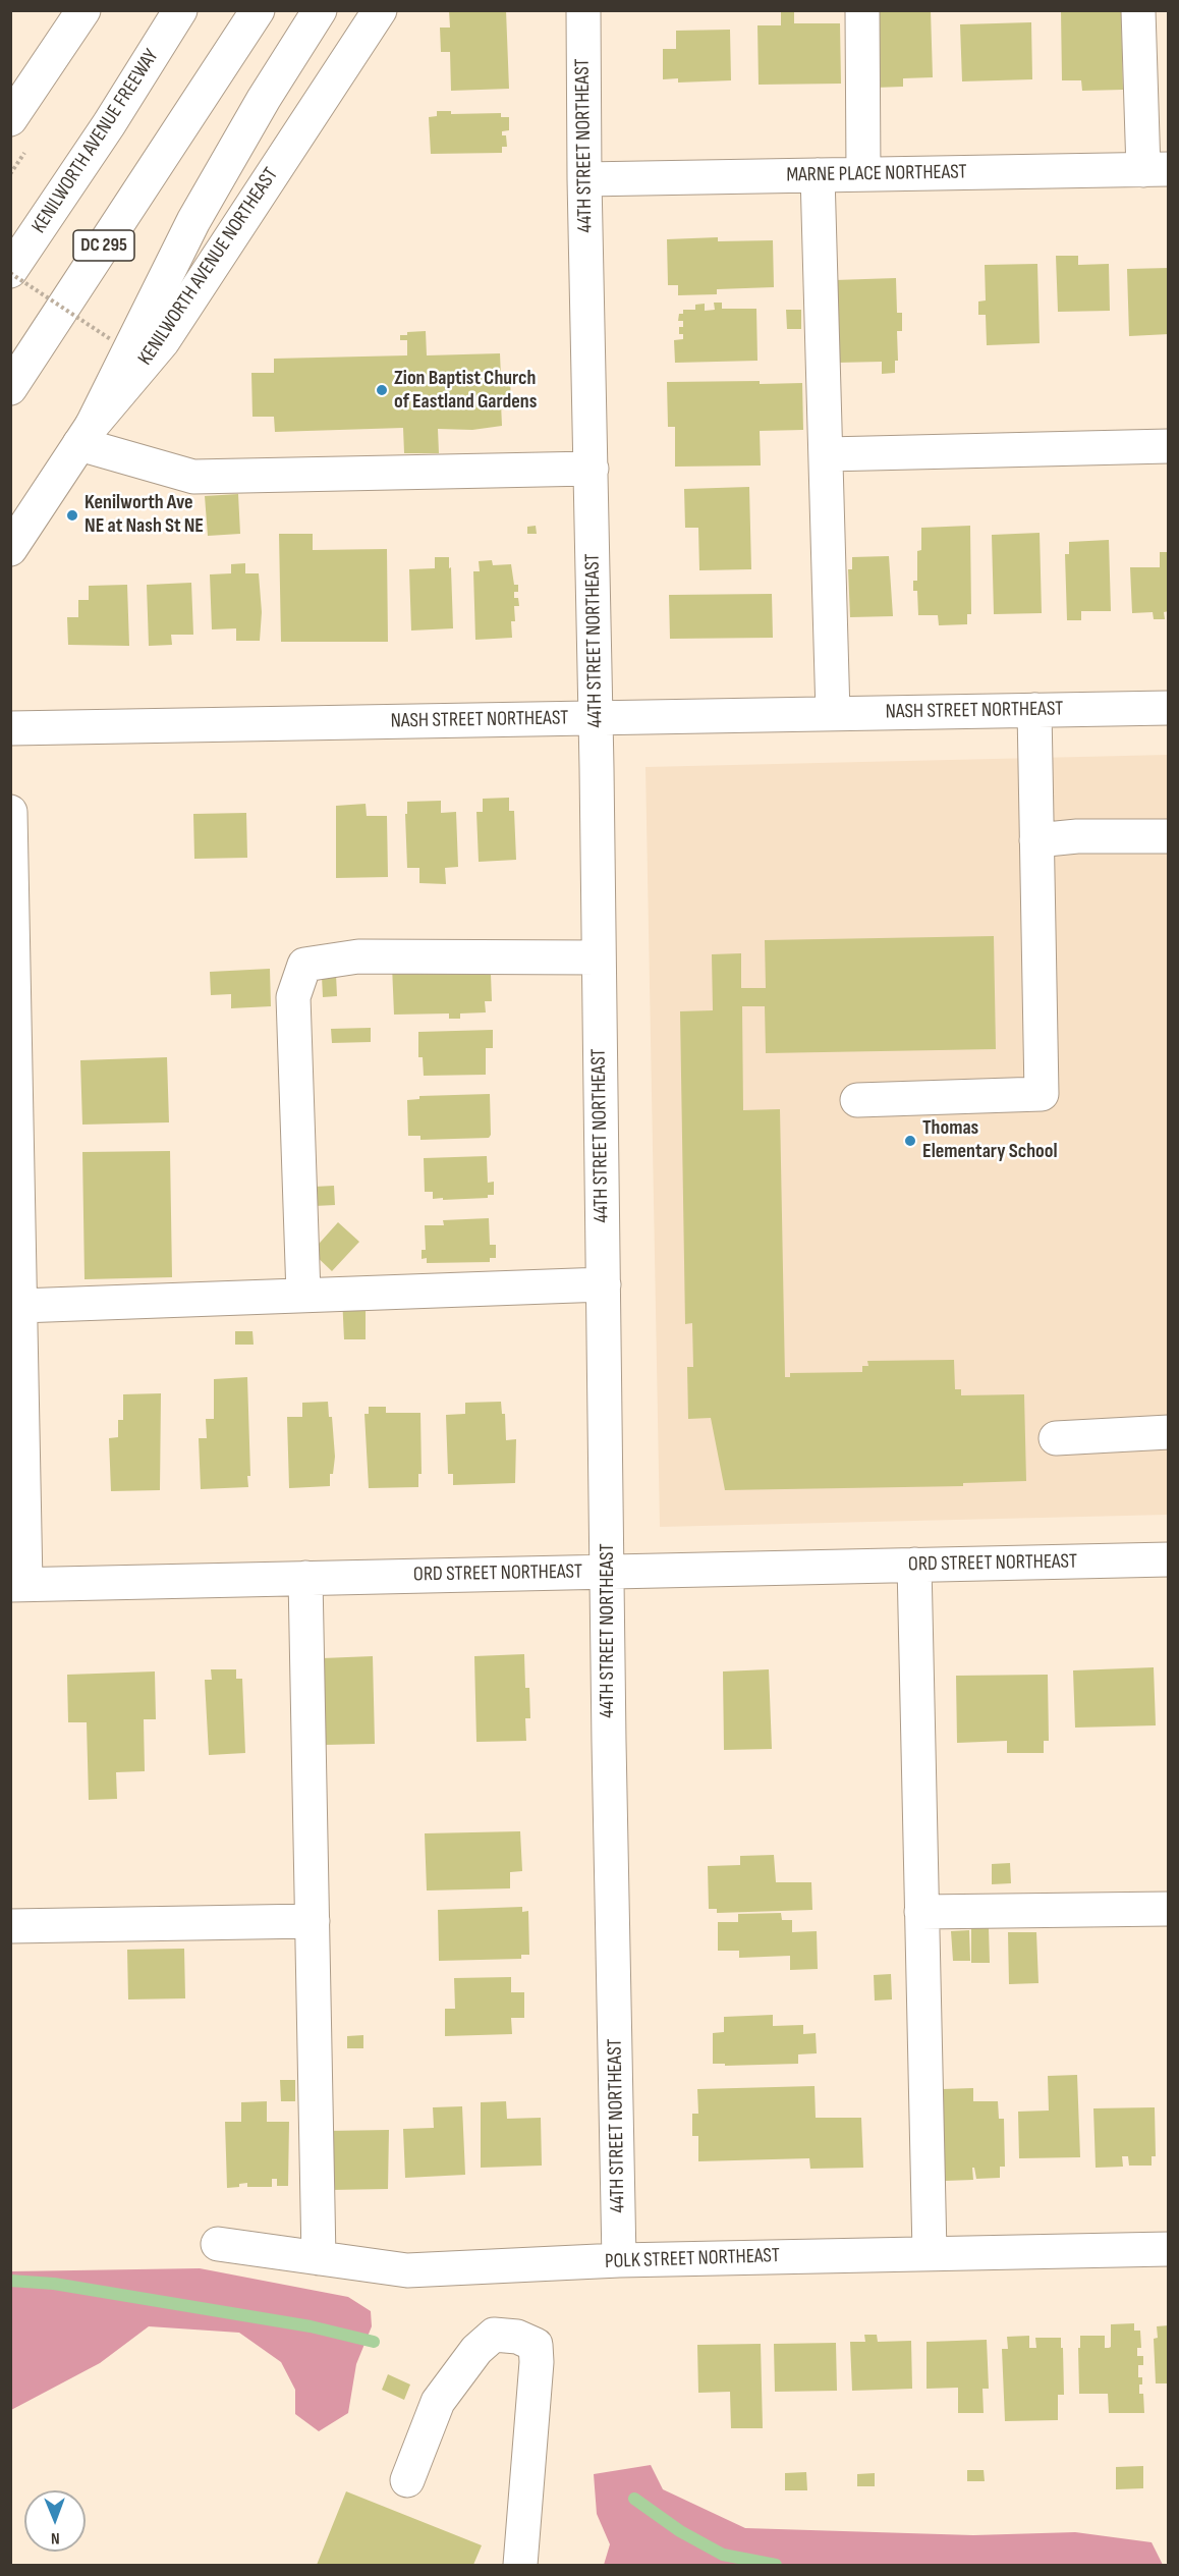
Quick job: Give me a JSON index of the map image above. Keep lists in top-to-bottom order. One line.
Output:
{"streets":{"main road":["KENILWORTH AVENUE FREEWAY","44TH STREET NORTHEAST","MARNE PLACE NORTHEAST","DC 295","KENILWORTH AVENUE NORTHEAST","NASH STREET NORTHEAST","ORD STREET NORTHEAST","POLK STREET NORTHEAST"]},"crossings":[["44TH STREET NORTHEAST","MARNE PLACE NORTHEAST"],["44TH STREET NORTHEAST","NASH STREET NORTHEAST"],["44TH STREET NORTHEAST","ORD STREET NORTHEAST"],["44TH STREET NORTHEAST","POLK STREET NORTHEAST"]],"places":["Zion Baptist Church of Eastland Gardens","Kenilworth Ave NE at Nash St NE","Thomas Elementary School"],"north":"bottom"}
